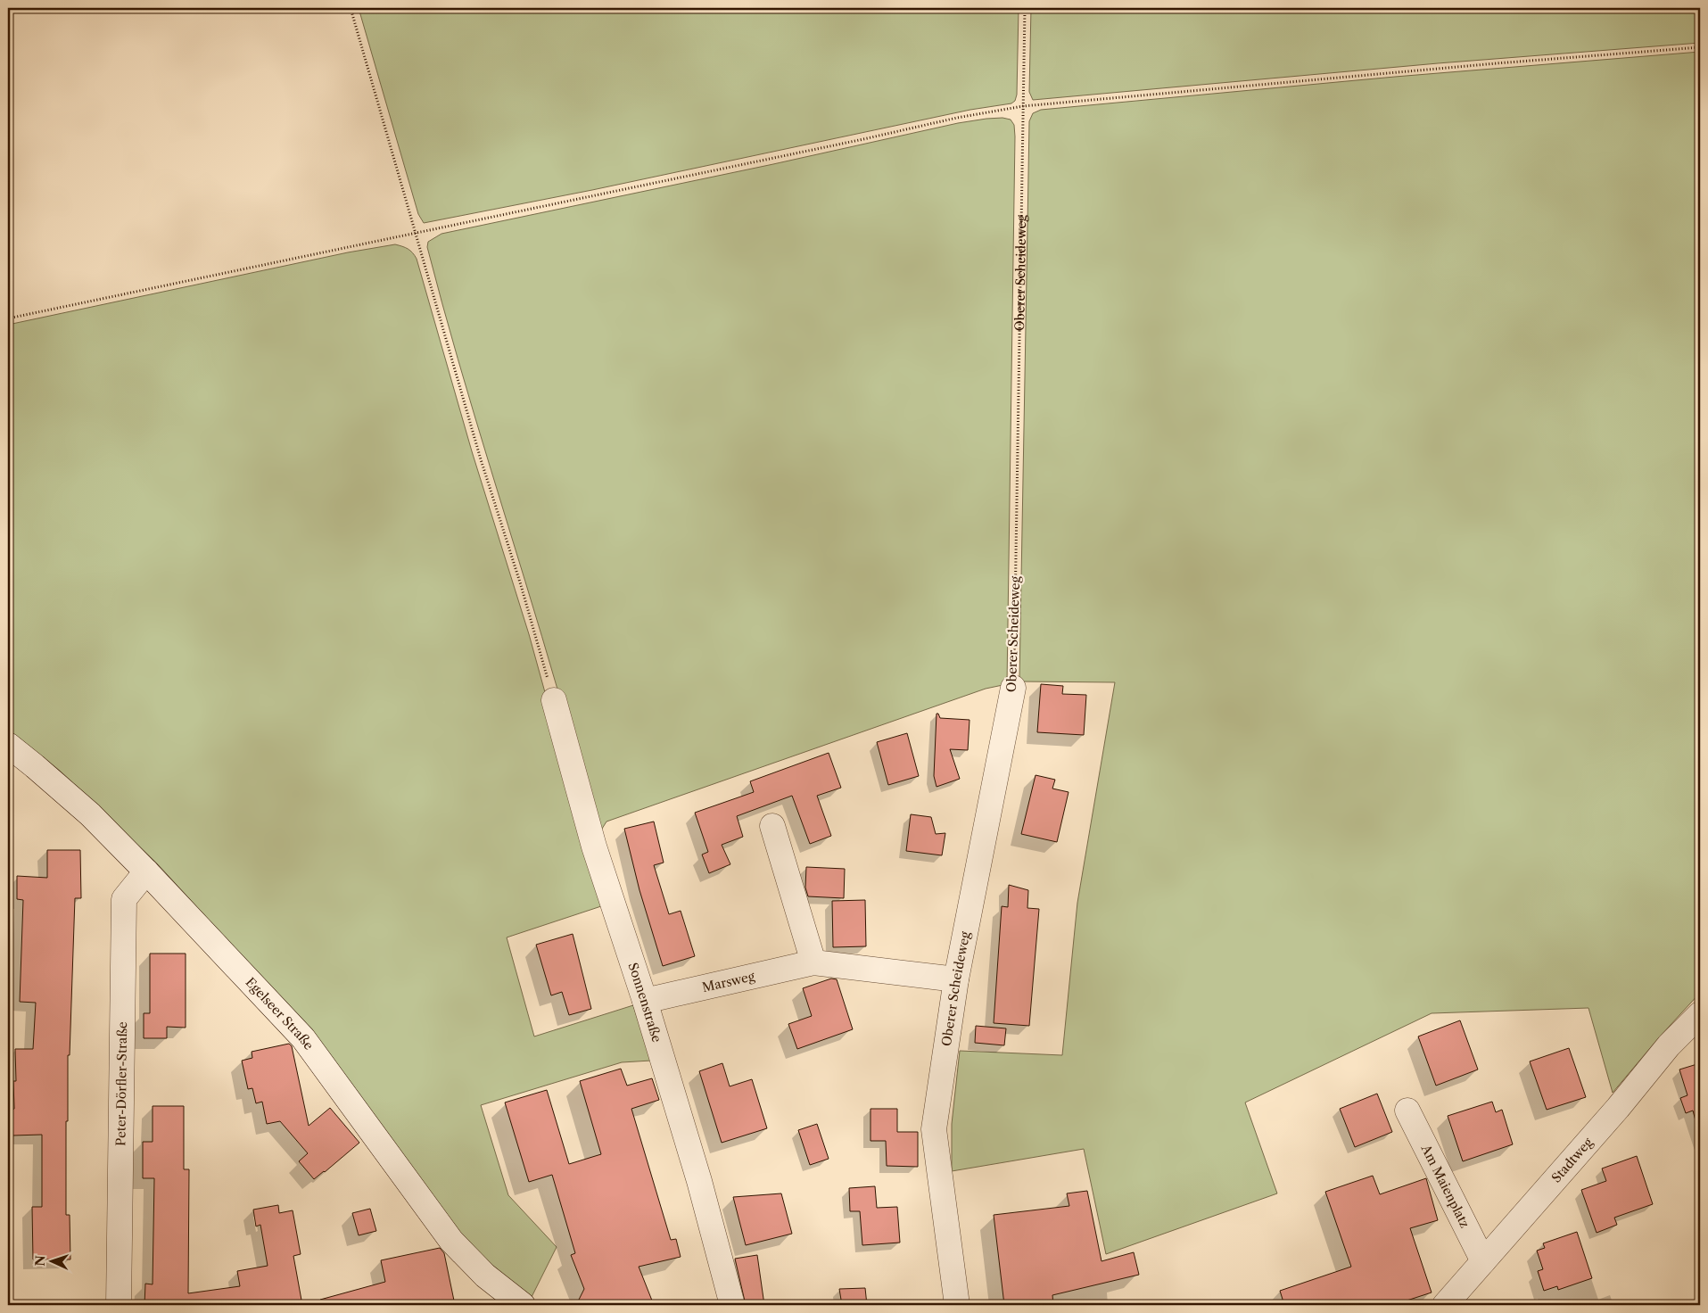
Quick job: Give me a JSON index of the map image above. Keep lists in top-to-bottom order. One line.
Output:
{"streets":{"street":["Oberer Scheideweg","Marsweg","Sonnenstraße","Egelseer Straße","Peter-Dörfler-Straße","Stadtweg","Am Maienplatz"]},"crossings":[["Oberer Scheideweg","Marsweg"],["Marsweg","Sonnenstraße"],["Egelseer Straße","Peter-Dörfler-Straße"],["Stadtweg","Am Maienplatz"]],"north":"left"}
